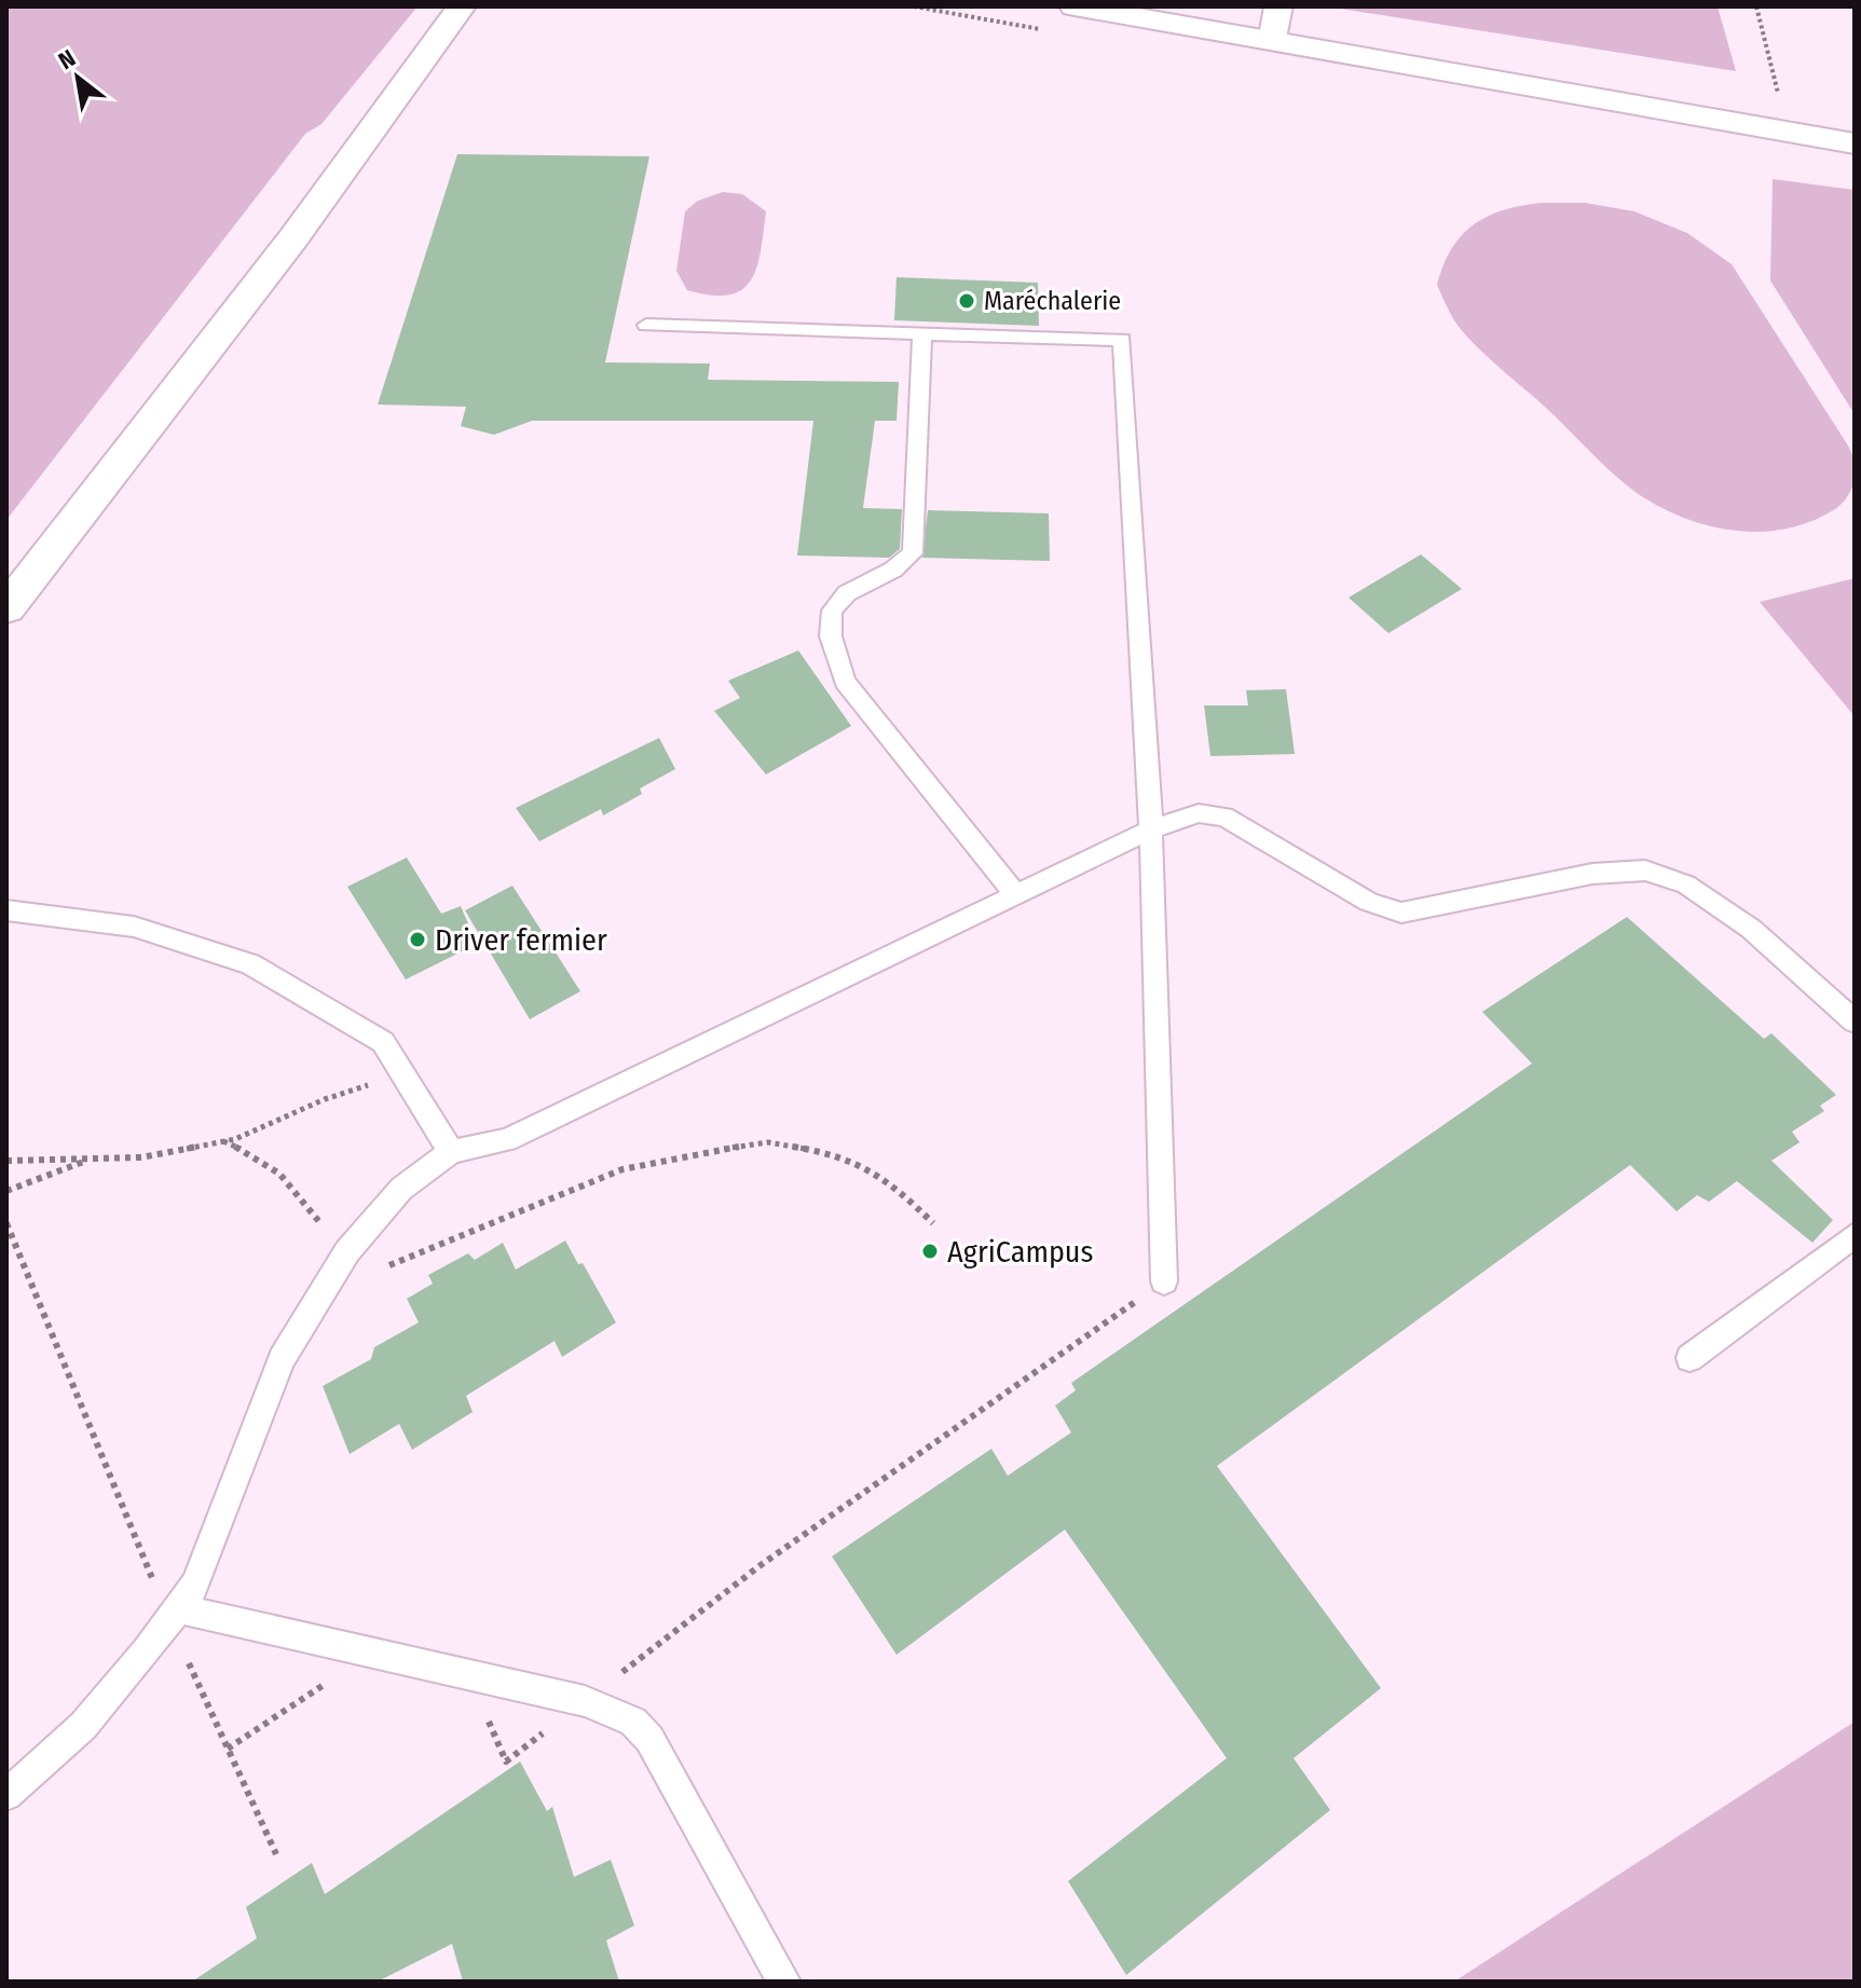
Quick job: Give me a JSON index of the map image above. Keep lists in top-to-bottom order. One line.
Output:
{"places":["Maréchalerie","Driver fermier","AgriCampus"],"north":"top left"}
